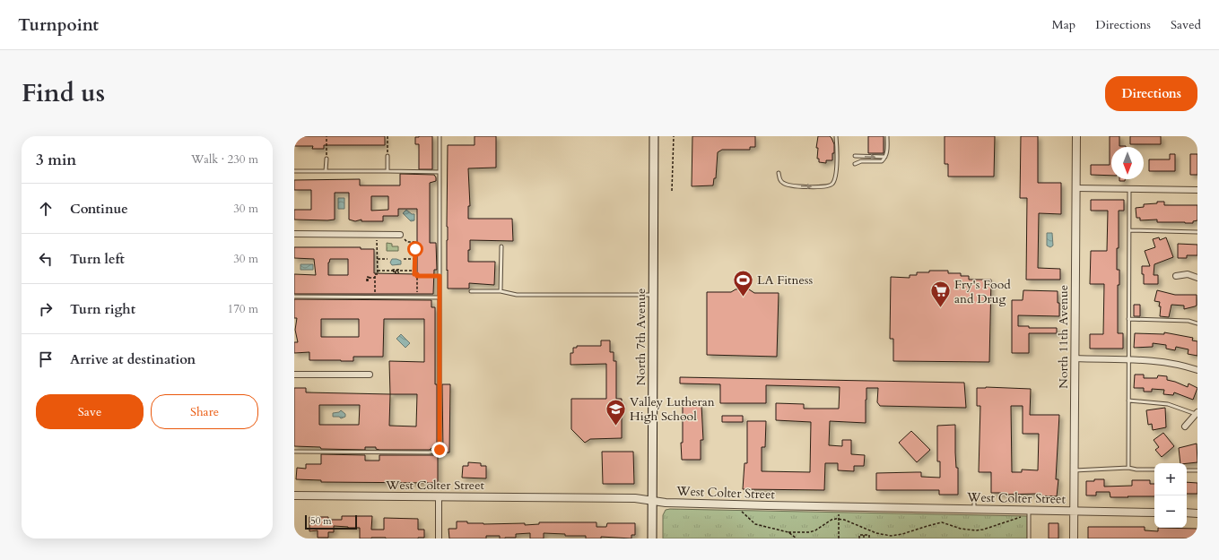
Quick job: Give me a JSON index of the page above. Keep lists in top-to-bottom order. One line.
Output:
{"streets":{"main road":["North 7th Avenue"],"street":["North 11th Avenue","West Colter Street"]},"crossings":[["North 7th Avenue","West Colter Street"],["North 11th Avenue","West Colter Street"]],"places":{"sports":["LA Fitness"],"supermarket":["Fry's Food and Drug"],"school or university":["Valley Lutheran High School"]},"scale_bar":"50 m","north":"bottom","page":{"header":"Turnpoint","nav":["Map","Directions","Saved"],"title":"Find us","buttons":["Directions",["Save","Share"]],"heading":["3 min","Walk · 230 m"],"list":[["Continue","30 m"],["Turn left","30 m"],["Turn right","170 m"],"Arrive at destination"],"map_buttons":["+","−"],"scale":"50 m"}}
